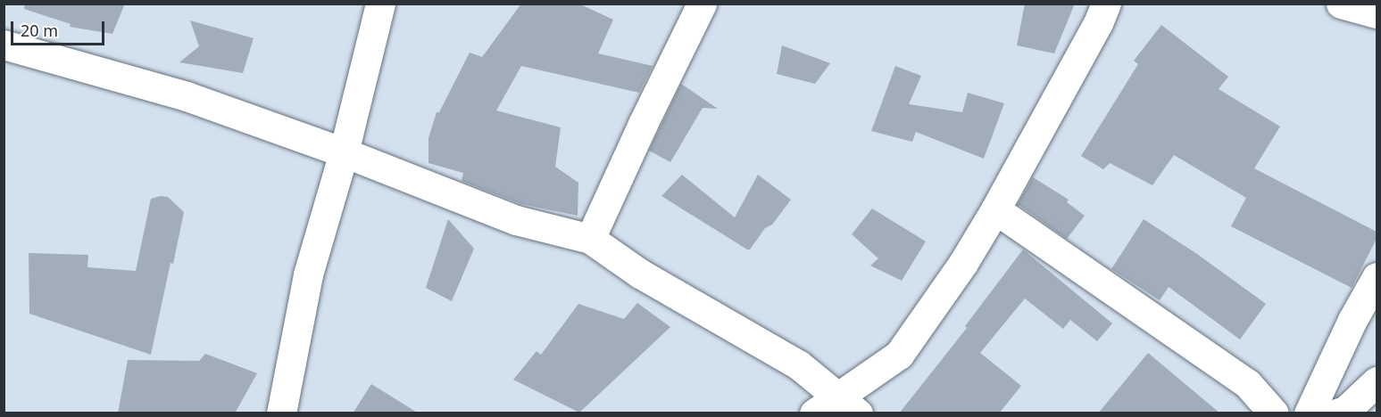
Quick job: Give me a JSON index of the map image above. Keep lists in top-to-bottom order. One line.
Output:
{"scale_bar":"20 m"}
